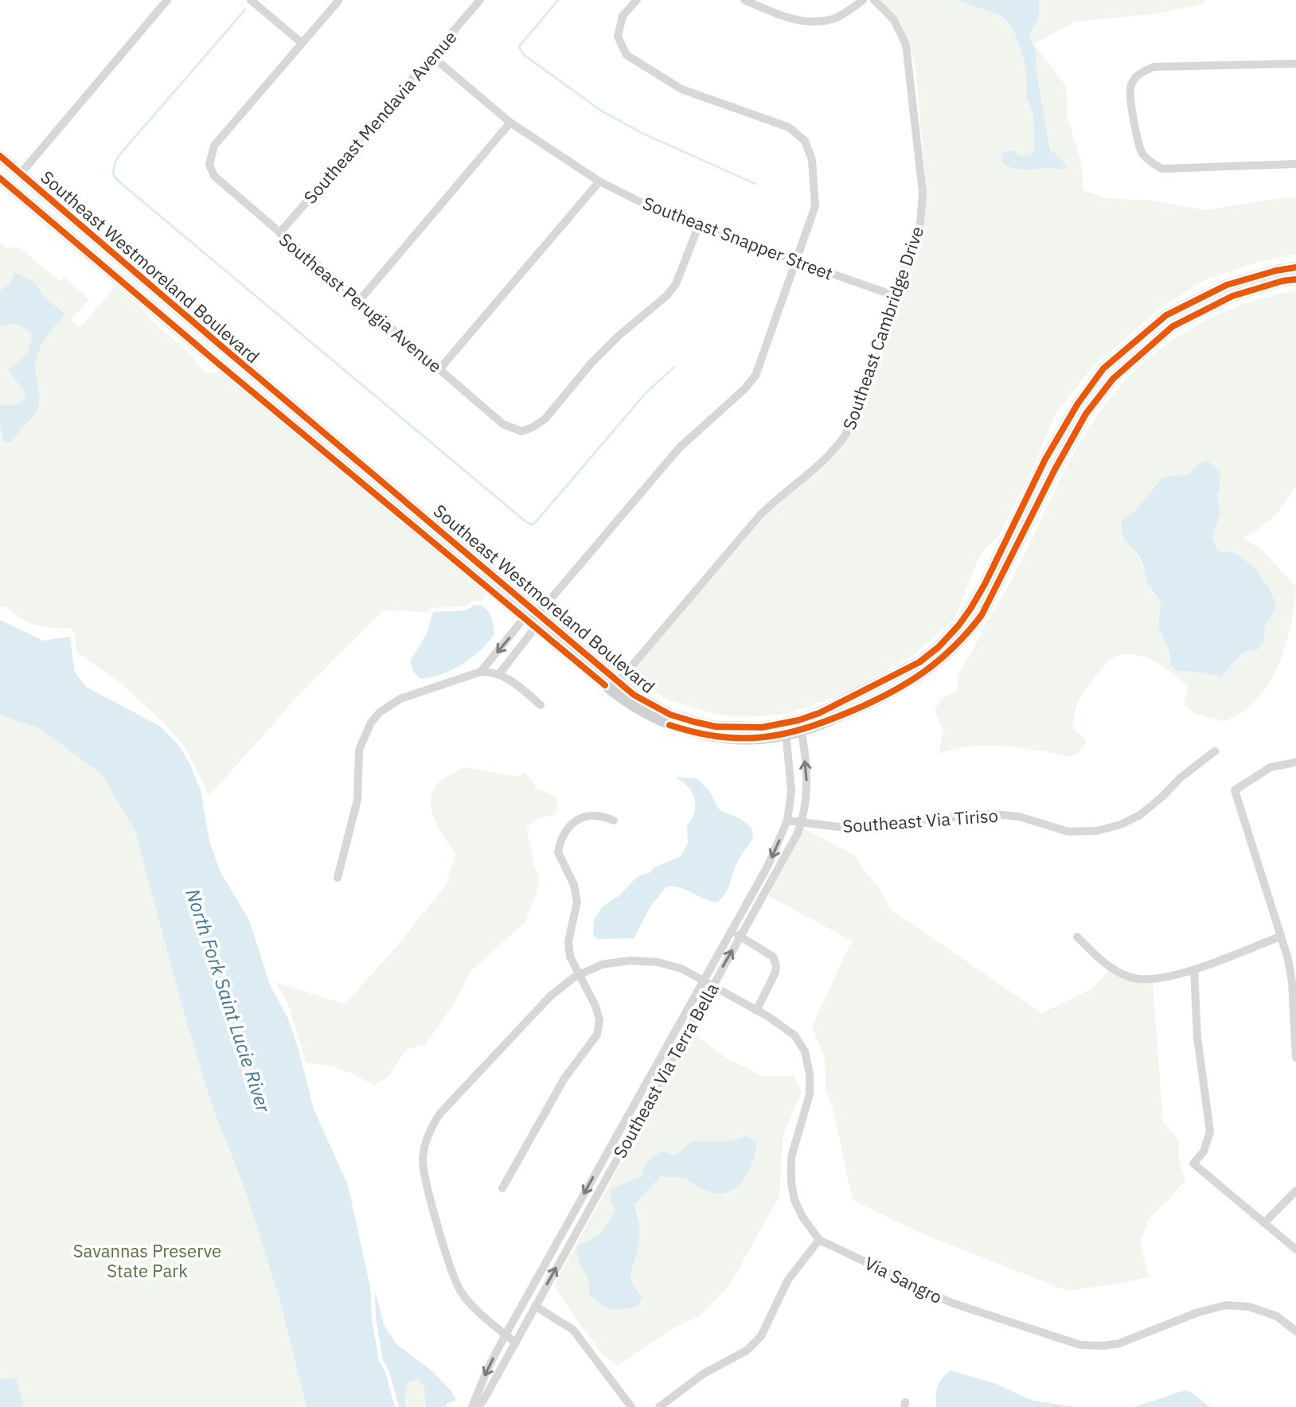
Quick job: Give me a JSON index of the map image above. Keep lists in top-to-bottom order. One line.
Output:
{"streets":{"street":["Southeast Mendavia Avenue","Southeast Snapper Street","Southeast Westmoreland Boulevard","Southeast Perugia Avenue","Southeast Cambridge Drive","Southeast Via Tiriso","Southeast Via Terra Bella","Via Sangro"]},"crossings":[["Southeast Mendavia Avenue","Southeast Snapper Street"],["Southeast Mendavia Avenue","Southeast Perugia Avenue"],["Southeast Snapper Street","Southeast Perugia Avenue"],["Southeast Snapper Street","Southeast Cambridge Drive"],["Southeast Westmoreland Boulevard","Southeast Cambridge Drive"],["Southeast Westmoreland Boulevard","Southeast Via Terra Bella"],["Southeast Via Tiriso","Southeast Via Terra Bella"],["Southeast Via Terra Bella","Via Sangro"]],"water":["North Fork Saint Lucie River"],"parks":["Savannas Preserve State Park"]}
